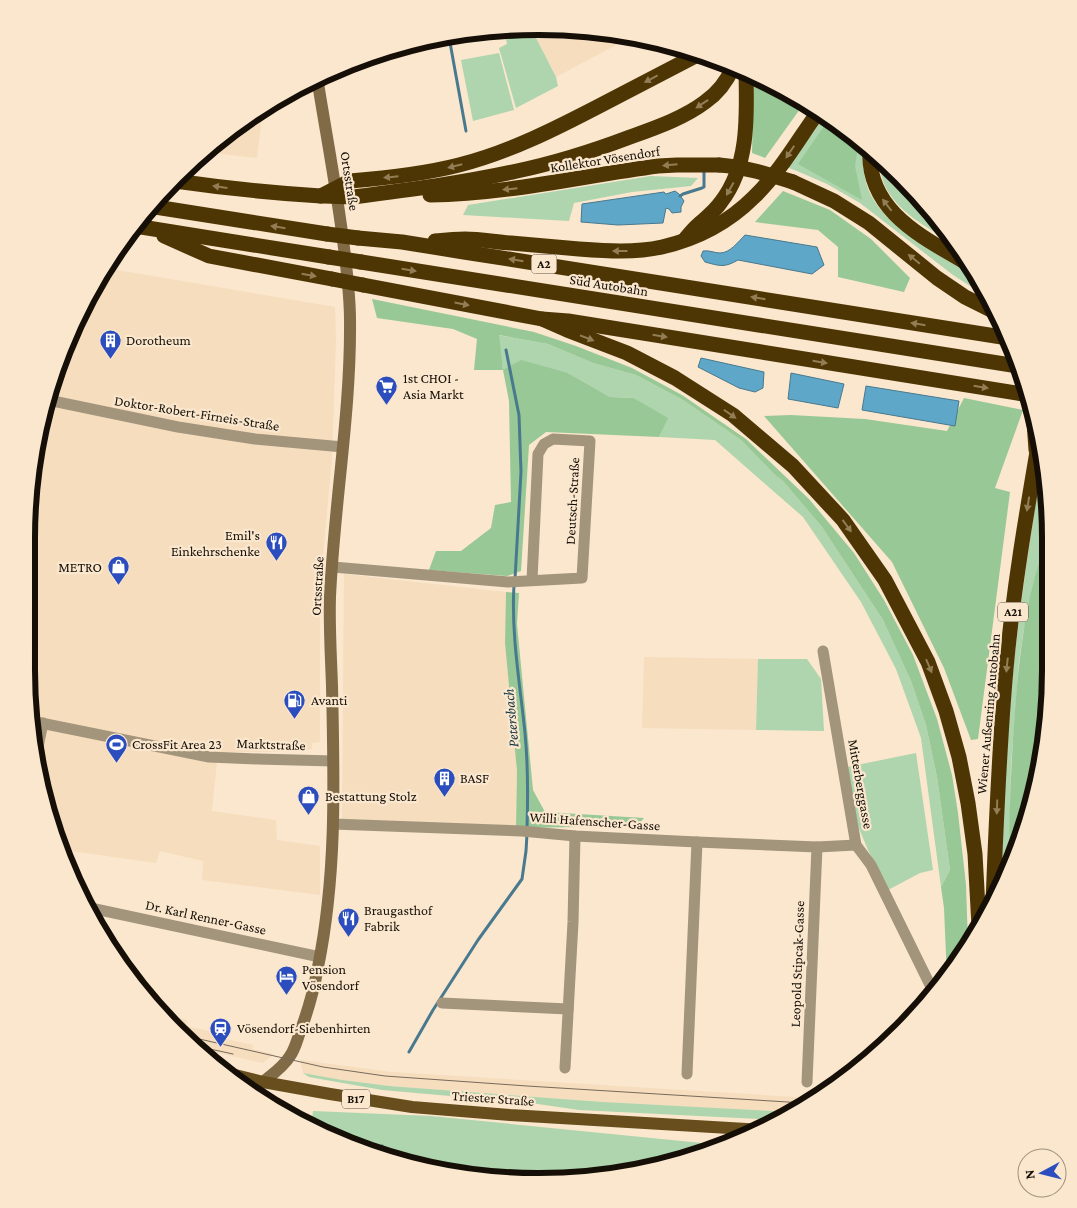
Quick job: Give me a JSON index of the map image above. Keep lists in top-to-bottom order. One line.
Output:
{"streets":{"highway":["Kollektor Vösendorf","A2","Süd Autobahn","A21","Wiener Außenring Autobahn"],"main road":["Ortsstraße","Triester Straße","B17"],"street":["Doktor-Robert-Firneis-Straße","Deutsch-Straße","Marktstraße","Mitterberggasse","Willi Hafenscher-Gasse","Dr. Karl Renner-Gasse","Leopold Stipcak-Gasse"]},"crossings":[["Ortsstraße","Doktor-Robert-Firneis-Straße"],["Ortsstraße","Deutsch-Straße"],["Ortsstraße","Marktstraße"],["Ortsstraße","Willi Hafenscher-Gasse"],["Ortsstraße","Dr. Karl Renner-Gasse"],["Ortsstraße","Triester Straße"],["Mitterberggasse","Willi Hafenscher-Gasse"],["Willi Hafenscher-Gasse","Leopold Stipcak-Gasse"]],"one_way":["Wiener Außenring Autobahn"],"water":["Petersbach"],"places":{"building":["Dorotheum","BASF"],"supermarket":["1st CHOI - Asia Markt"],"restaurant":["Emil's Einkehrschenke","Braugasthof Fabrik"],"shop":["METRO","Bestattung Stolz"],"fuel station":["Avanti"],"sports":["CrossFit Area 23"],"hotel":["Pension Vösendorf"],"station":["Vösendorf-Siebenhirten"]},"north":"left"}
